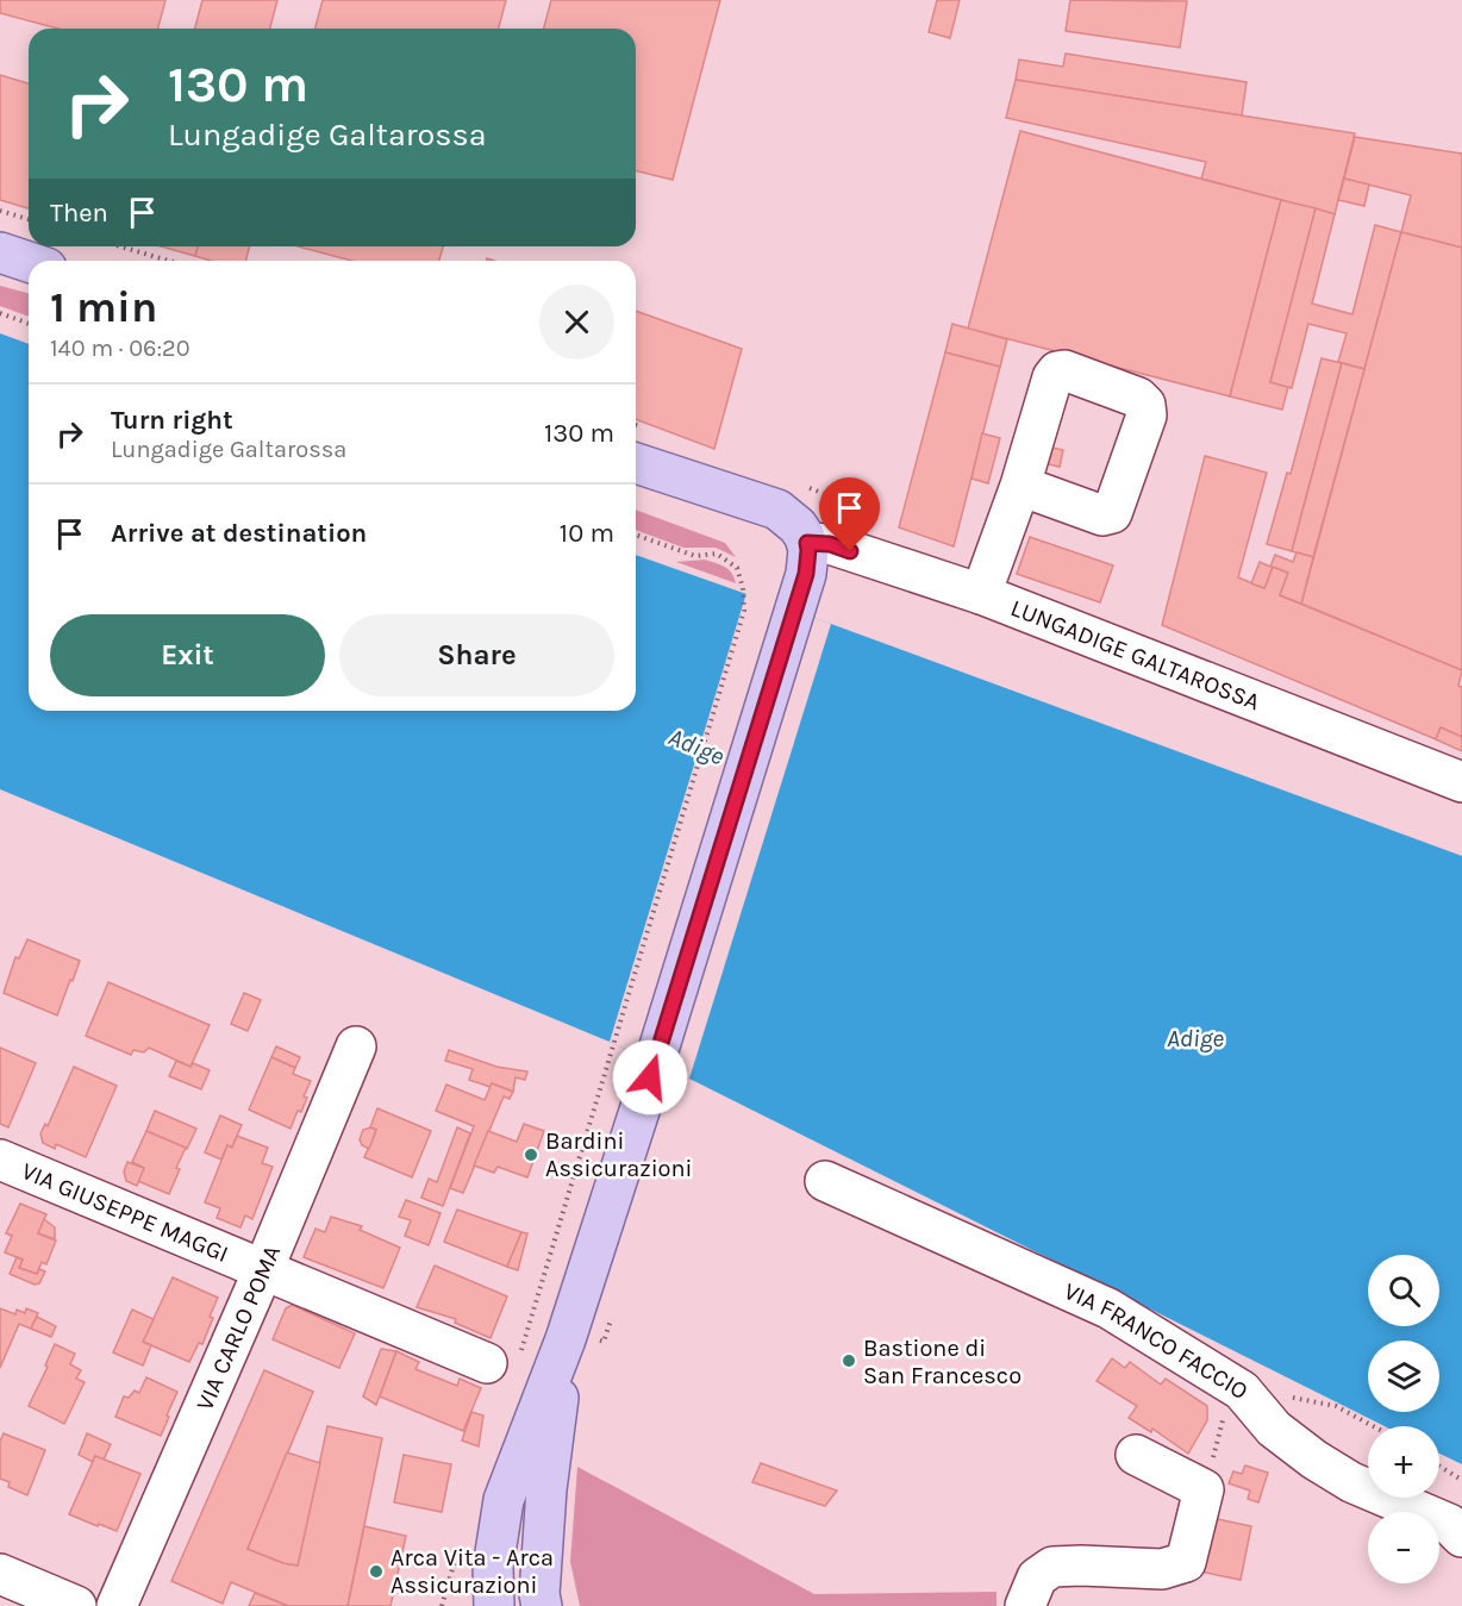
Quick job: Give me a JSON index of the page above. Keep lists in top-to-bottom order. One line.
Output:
{"streets":{"main road":["LUNGADIGE GALTAROSSA"],"street":["VIA GIUSEPPE MAGGI","VIA CARLO POMA","VIA FRANCO FACCIO"]},"crossings":[["VIA GIUSEPPE MAGGI","VIA CARLO POMA"]],"water":["Adige"],"places":["Bardini Assicurazioni","Bastione di San Francesco","Arca Vita - Arca Assicurazioni"],"page":{"turn":["130 m","Lungadige Galtarossa"],"then":"Then","heading":["1 min","140 m · 06:20"],"list":[{"name":"Turn right","note":"Lungadige Galtarossa","value":"130 m"},{"name":"Arrive at destination","value":"10 m"}],"buttons":["Exit","Share"],"map_buttons":["+","−"]}}
